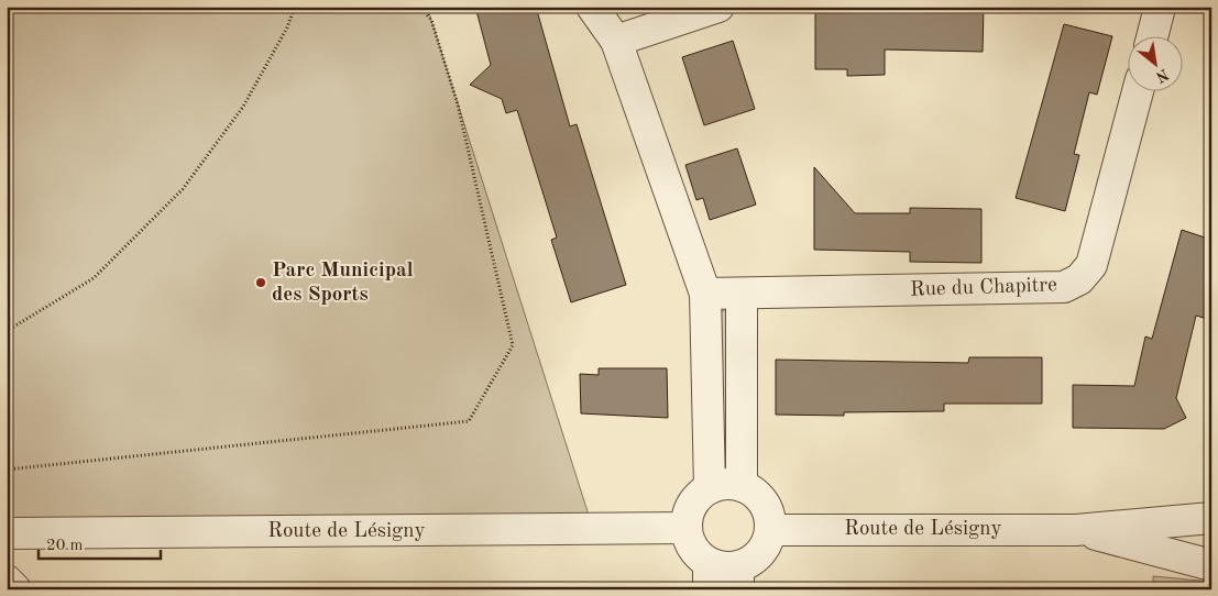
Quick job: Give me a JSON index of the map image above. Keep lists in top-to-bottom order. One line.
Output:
{"streets":{"street":["Rue du Chapitre","Route de Lésigny"]},"places":["Parc Municipal des Sports"],"scale_bar":"20 m","north":"bottom right"}
